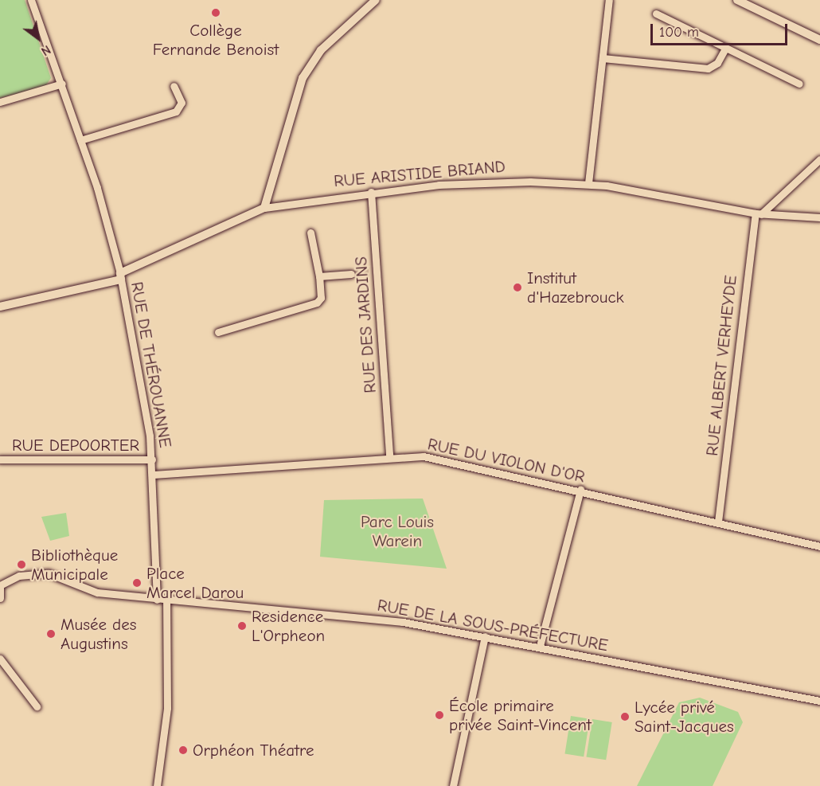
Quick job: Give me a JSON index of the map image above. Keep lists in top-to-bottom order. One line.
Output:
{"streets":{"street":["RUE ARISTIDE BRIAND","RUE DES JARDINS","RUE DE THÉROUANNE","RUE ALBERT VERHEYDE","RUE DEPOORTER","RUE DU VIOLON D'OR","RUE DE LA SOUS-PRÉFECTURE"]},"crossings":[["RUE ARISTIDE BRIAND","RUE DES JARDINS"],["RUE ARISTIDE BRIAND","RUE DE THÉROUANNE"],["RUE ARISTIDE BRIAND","RUE ALBERT VERHEYDE"],["RUE DES JARDINS","RUE DU VIOLON D'OR"],["RUE DE THÉROUANNE","RUE DEPOORTER"],["RUE DE THÉROUANNE","RUE DU VIOLON D'OR"],["RUE DE THÉROUANNE","RUE DE LA SOUS-PRÉFECTURE"],["RUE ALBERT VERHEYDE","RUE DU VIOLON D'OR"]],"parks":["Parc Louis Warein"],"places":["Collège Fernande Benoist","Institut d'Hazebrouck","Bibliothèque Municipale","Place Marcel Darou","Residence L'Orpheon","Musée des Augustins","École primaire privée Saint-Vincent","Lycée privé Saint-Jacques","Orphéon Théatre"],"scale_bar":"100 m","north":"bottom right"}
